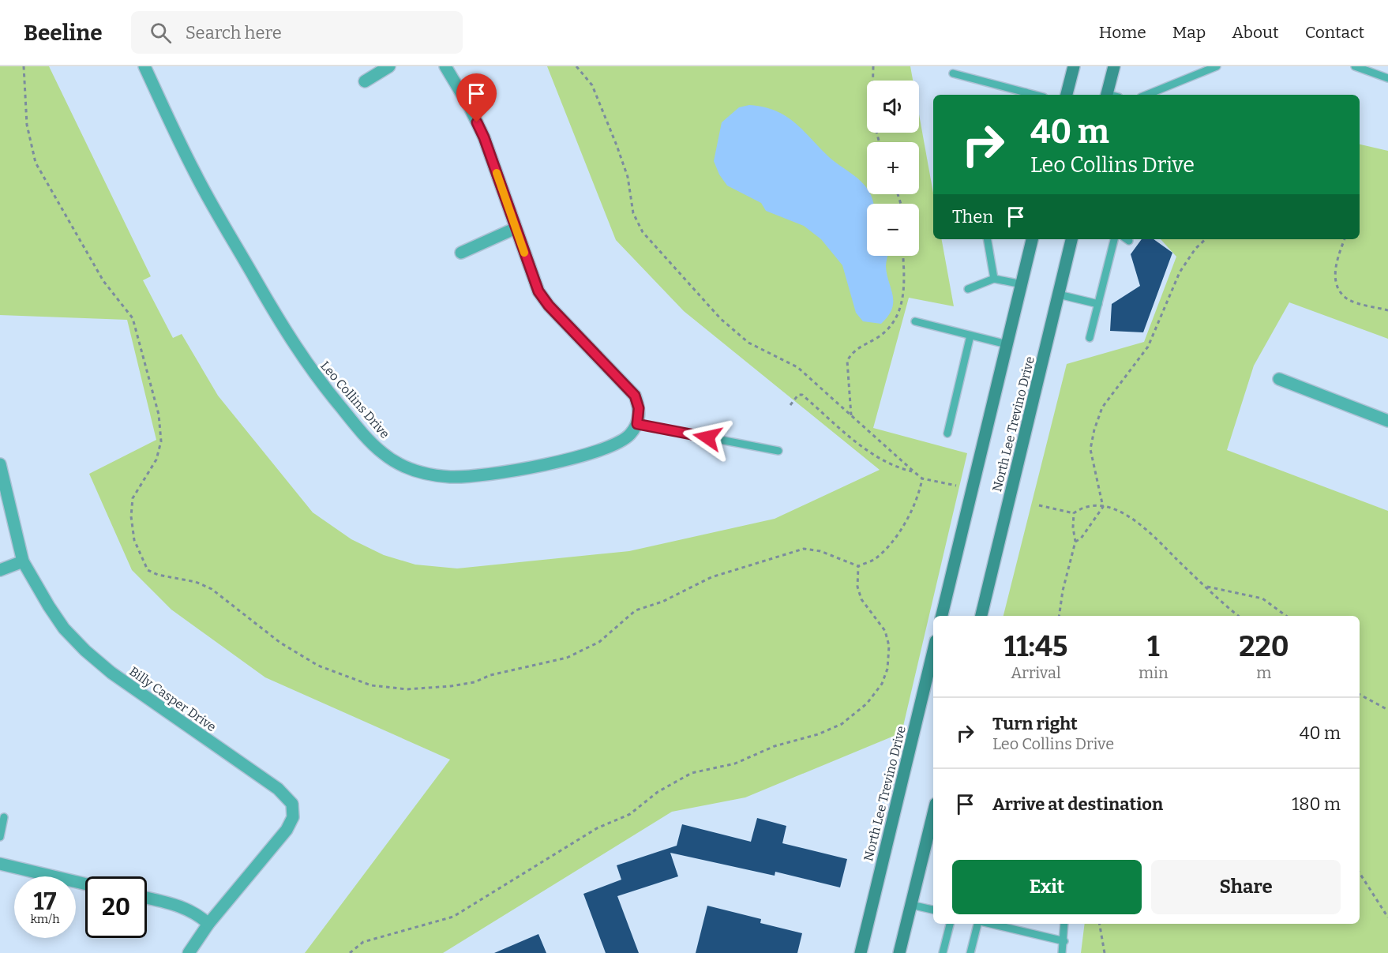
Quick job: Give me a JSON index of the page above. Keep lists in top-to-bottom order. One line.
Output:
{"streets":{"main road":["North Lee Trevino Drive"],"street":["Leo Collins Drive","Billy Casper Drive"]},"page":{"header":"Beeline","search":"Search here","nav":["Home","Map","About","Contact"],"map_buttons":["+","−"],"turn":["40 m","Leo Collins Drive"],"then":"Then","eta":["11:45","Arrival","1","min","220","m"],"list":[{"name":"Turn right","note":"Leo Collins Drive","value":"40 m"},{"name":"Arrive at destination","value":"180 m"}],"buttons":["Exit","Share"],"speed":"17 km/h","limit":"20"}}
